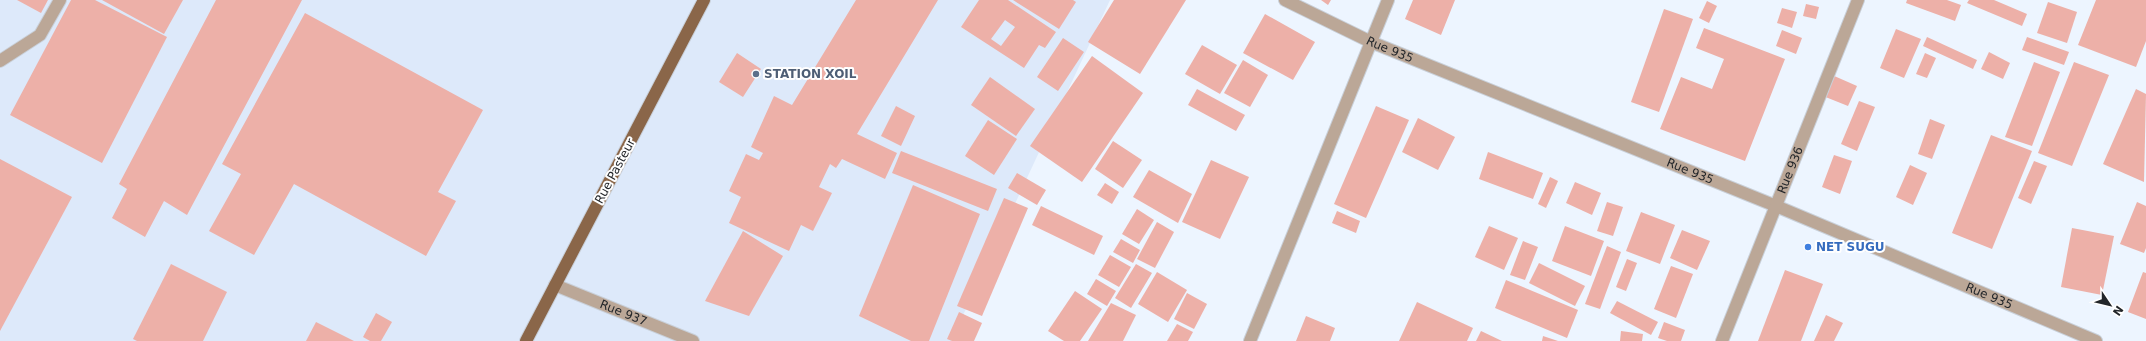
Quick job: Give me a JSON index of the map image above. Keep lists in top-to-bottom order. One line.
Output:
{"streets":{"main road":["Rue Pasteur"],"street":["Rue 935","Rue 936","Rue 937"]},"crossings":[["Rue 935","Rue 936"],["Rue Pasteur","Rue 937"]],"places":["STATION XOIL","NET SUGU"],"north":"bottom right"}
